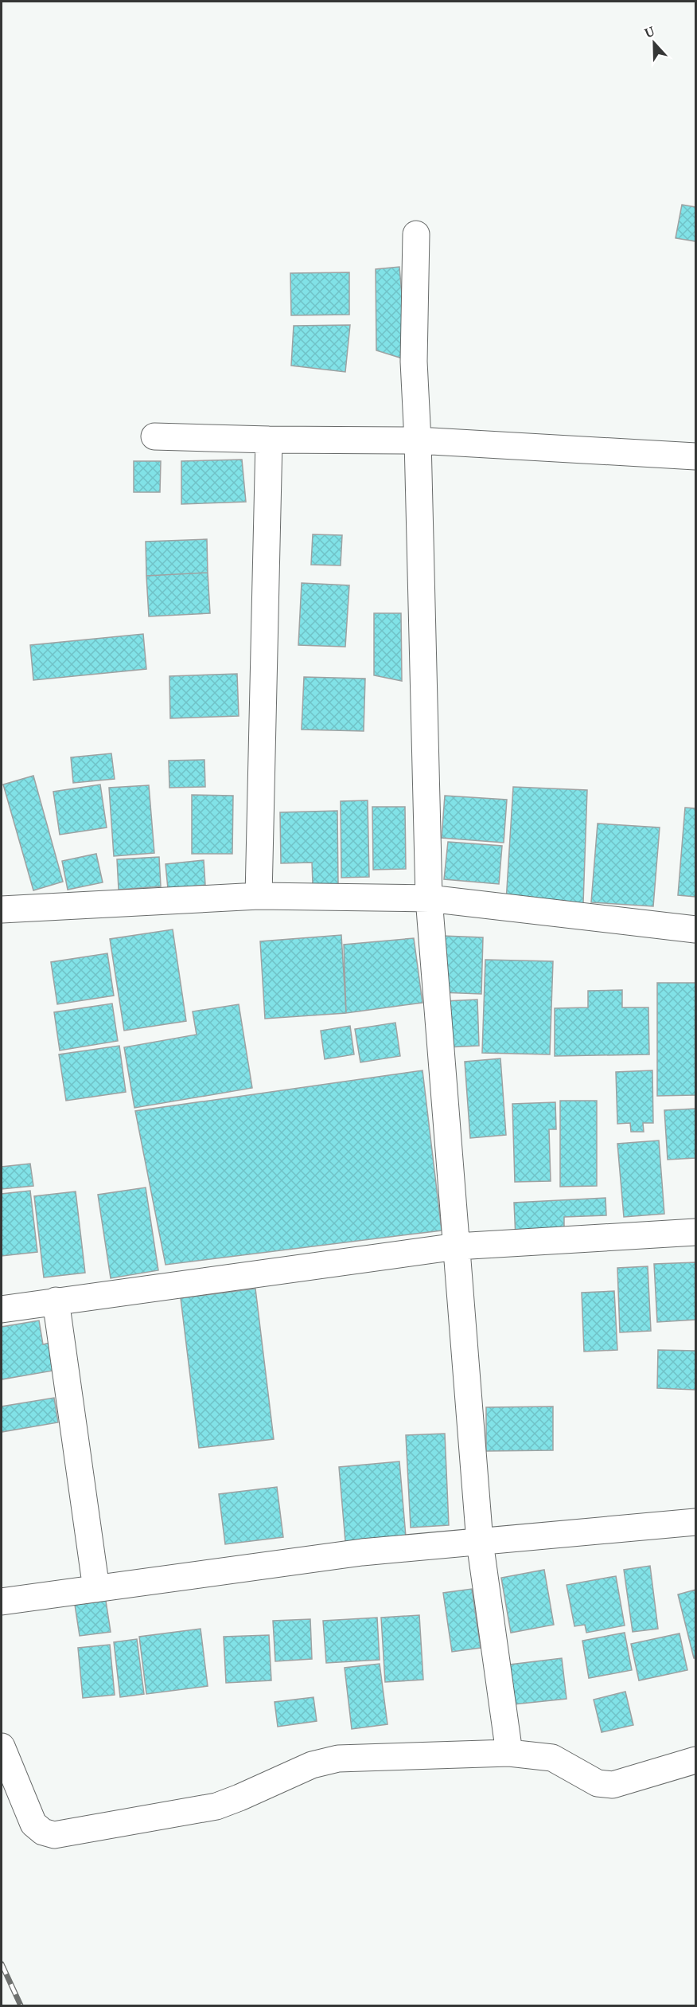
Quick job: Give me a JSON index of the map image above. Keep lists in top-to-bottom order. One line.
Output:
{"north":"top"}
